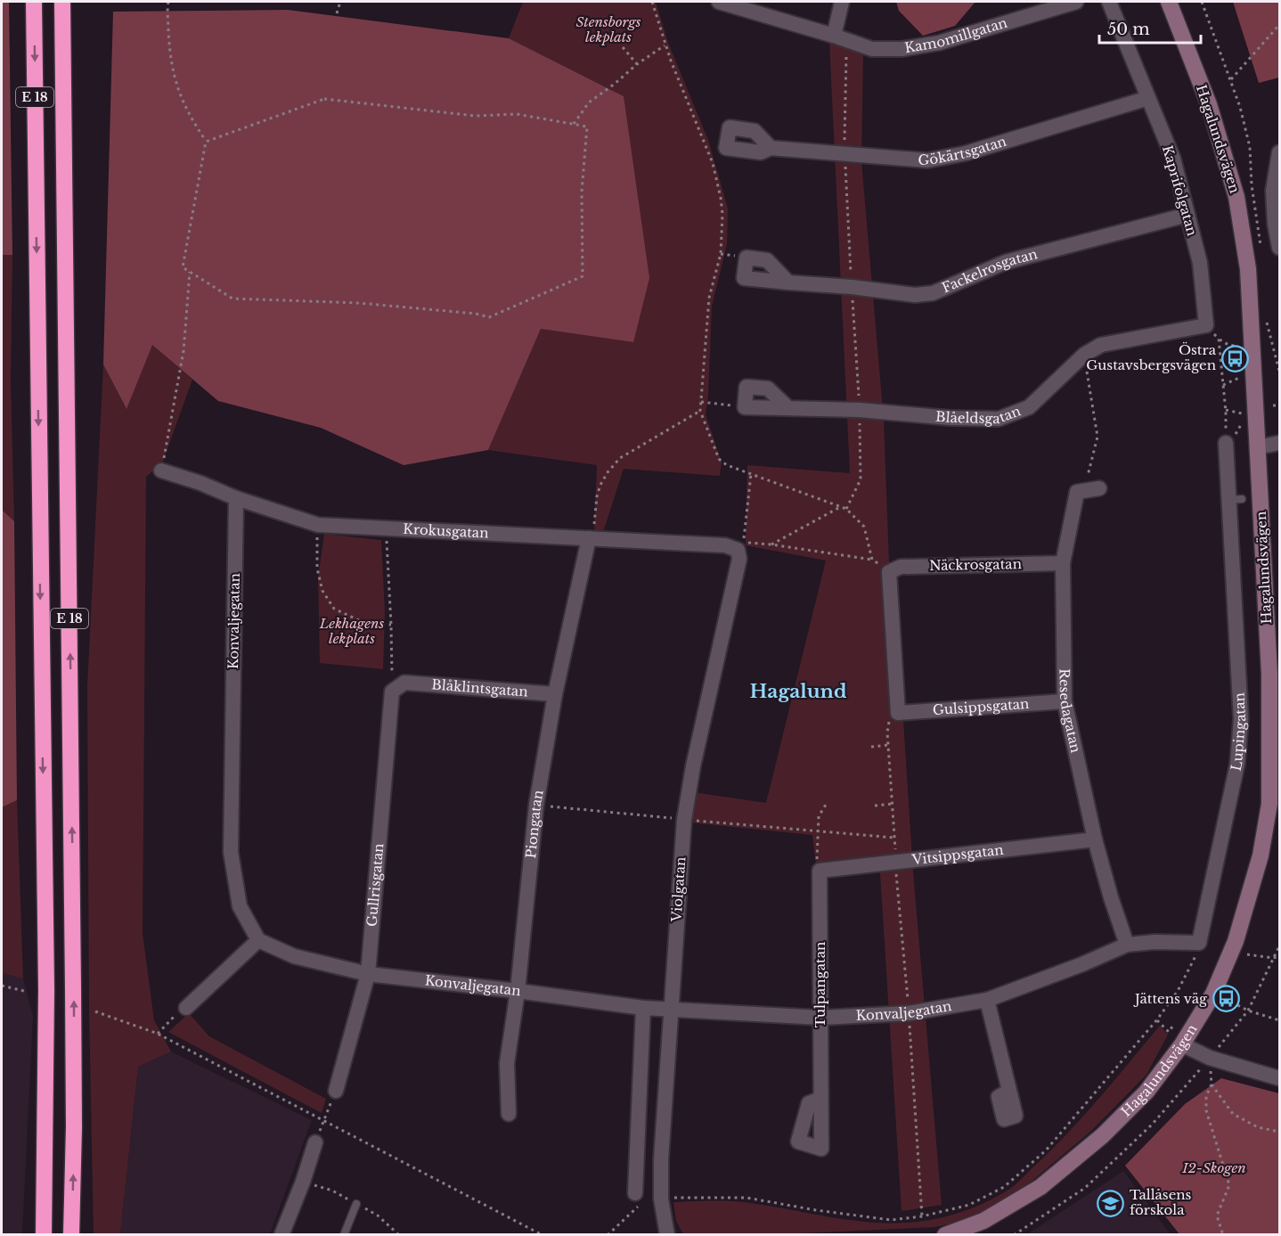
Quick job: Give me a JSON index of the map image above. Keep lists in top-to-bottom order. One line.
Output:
{"streets":{"highway":["E 18"],"street":["Kamomillgatan","Hagalundsvägen","Gökärtsgatan","Kaprifolgatan","Fackelrosgatan","Blåeldsgatan","Krokusgatan","Näckrosgatan","Konvaljegatan","Blåklintsgatan","Gulsippsgatan","Resedagatan","Lupingatan","Piongatan","Vitsippsgatan","Gullrisgatan","Violgatan","Tulpangatan"]},"crossings":[["Gökärtsgatan","Kaprifolgatan"],["Kaprifolgatan","Fackelrosgatan"],["Kaprifolgatan","Blåeldsgatan"],["Krokusgatan","Konvaljegatan"],["Krokusgatan","Piongatan"],["Krokusgatan","Violgatan"],["Näckrosgatan","Resedagatan"],["Konvaljegatan","Resedagatan"],["Konvaljegatan","Piongatan"],["Konvaljegatan","Gullrisgatan"],["Konvaljegatan","Violgatan"],["Konvaljegatan","Tulpangatan"],["Blåklintsgatan","Piongatan"],["Blåklintsgatan","Gullrisgatan"],["Gulsippsgatan","Resedagatan"],["Resedagatan","Vitsippsgatan"],["Vitsippsgatan","Tulpangatan"]],"districts":["Hagalund"],"parks":["Stensborgs lekplats","Lekhagens lekplats","I2-Skogen"],"places":{"bus stop":["Östra Gustavsbergsvägen","Jättens väg"],"school or university":["Tallåsens förskola"]},"scale_bar":"50 m"}
